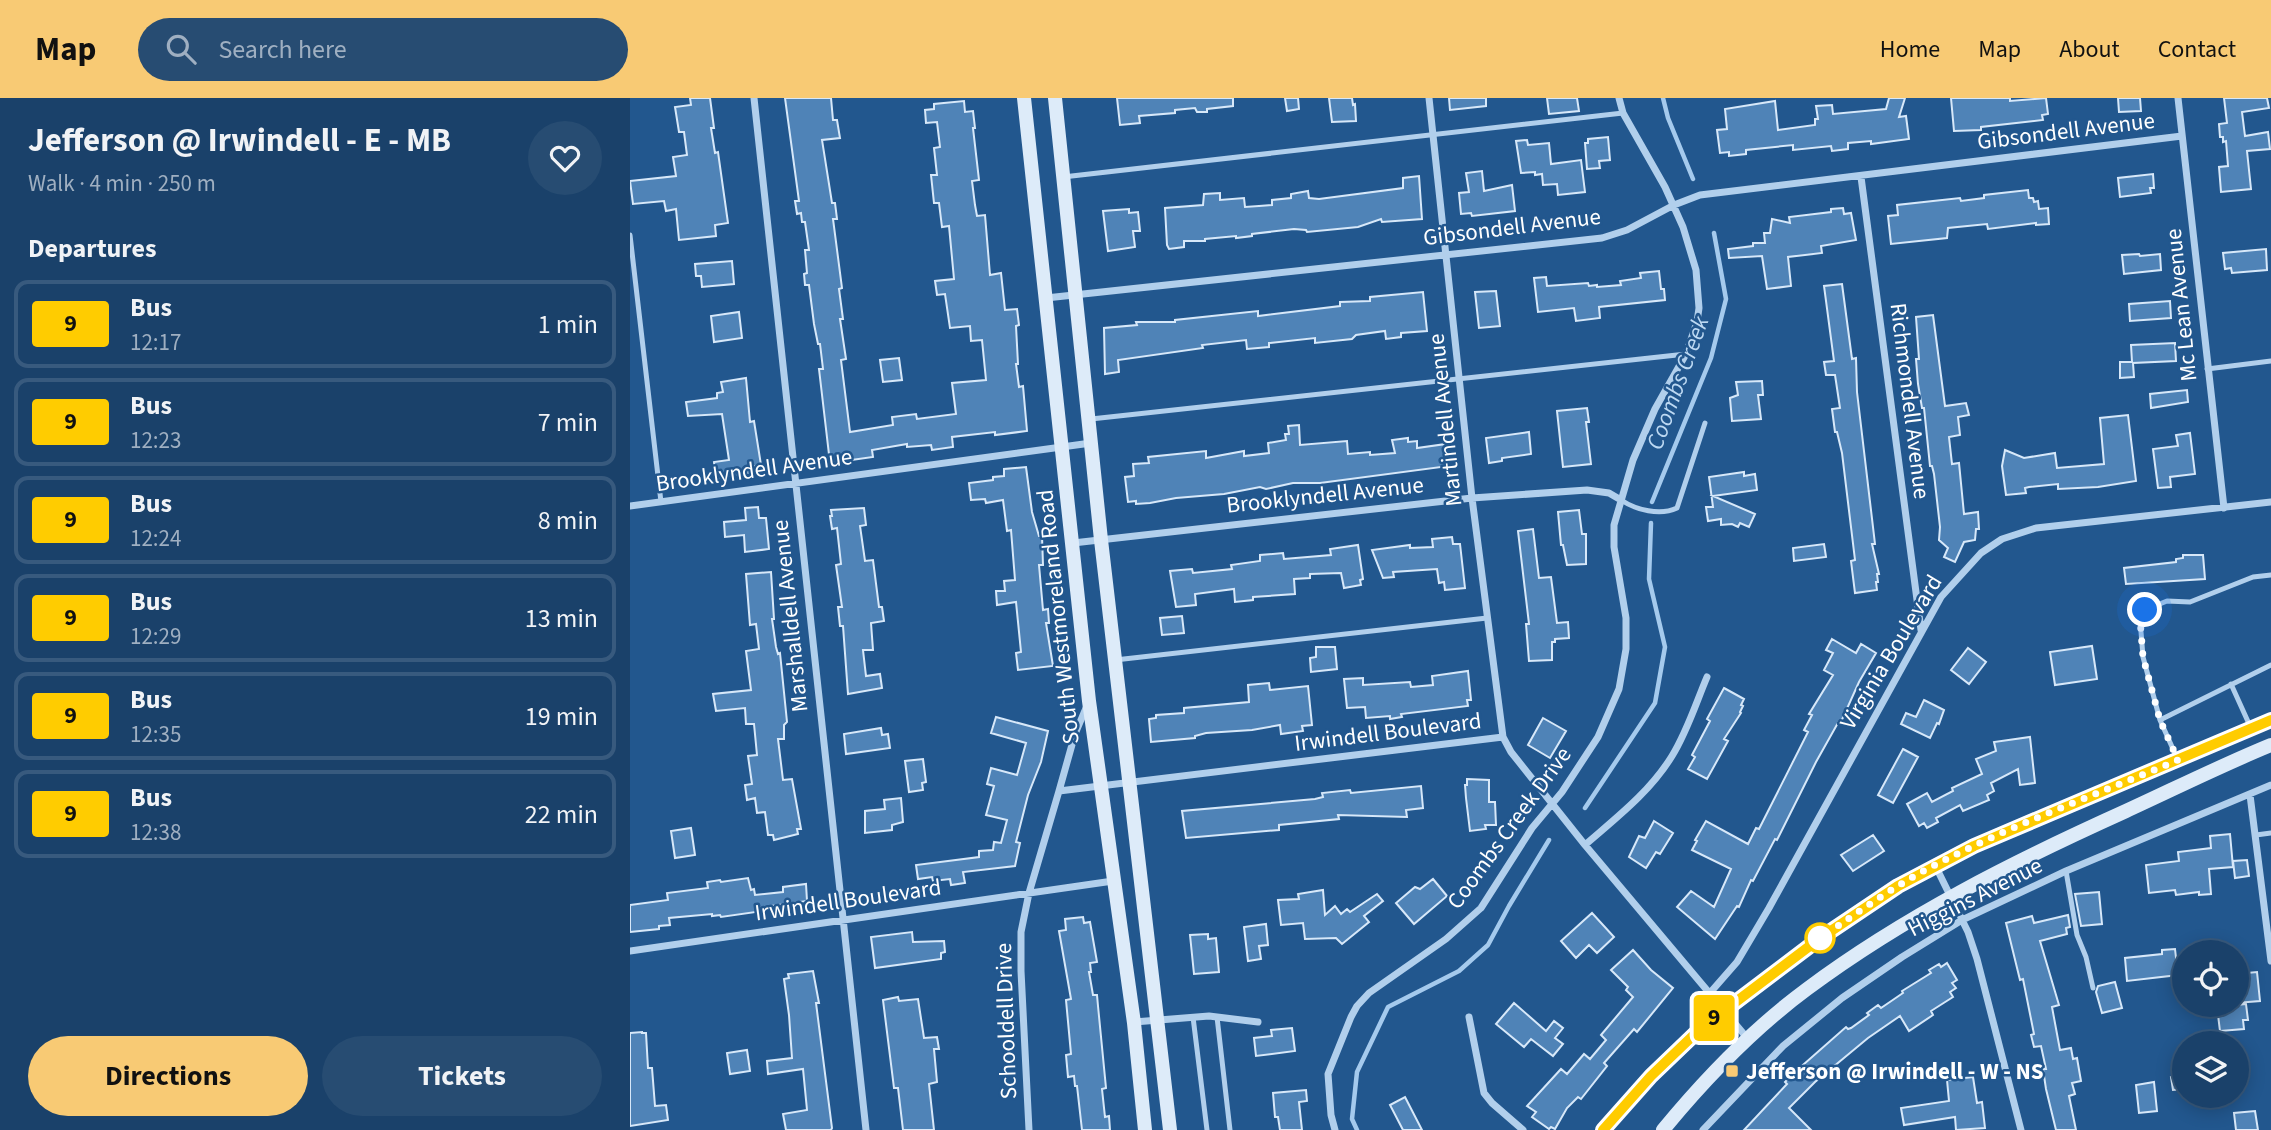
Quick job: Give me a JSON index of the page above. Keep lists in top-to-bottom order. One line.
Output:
{"streets":{"main road":["South Westmoreland Road"],"street":["Gibsondell Avenue","Mc Lean Avenue","Richmondell Avenue","Martindell Avenue","Brooklyndell Avenue","Marshalldell Avenue","Virginia Boulevard","Irwindell Boulevard","Coombs Creek Drive","Higgins Avenue","Schooldell Drive"]},"crossings":[["Gibsondell Avenue","Mc Lean Avenue"],["Gibsondell Avenue","Richmondell Avenue"],["Gibsondell Avenue","Martindell Avenue"],["Gibsondell Avenue","South Westmoreland Road"],["Gibsondell Avenue","Coombs Creek Drive"],["Mc Lean Avenue","Virginia Boulevard"],["Richmondell Avenue","Virginia Boulevard"],["Martindell Avenue","Brooklyndell Avenue"],["Martindell Avenue","Irwindell Boulevard"],["Brooklyndell Avenue","Marshalldell Avenue"],["Brooklyndell Avenue","South Westmoreland Road"],["Brooklyndell Avenue","Coombs Creek Drive"],["Marshalldell Avenue","Irwindell Boulevard"],["South Westmoreland Road","Irwindell Boulevard"],["South Westmoreland Road","Schooldell Drive"],["Virginia Boulevard","Irwindell Boulevard"],["Irwindell Boulevard","Coombs Creek Drive"],["Irwindell Boulevard","Schooldell Drive"]],"water":["Coombs Creek"],"places":{"transit":["Jefferson @ Irwindell - W - NS"]},"lines":["bus line 9"],"page":{"header":"Map","search":"Search here","nav":["Home","Map","About","Contact"],"heading":[["Jefferson @ Irwindell - E - MB","Walk · 4 min · 250 m"],"Departures"],"on_map":"9","list":[{"mark":"9","name":"Bus","note":"12:17","value":"1 min"},{"mark":"9","name":"Bus","note":"12:23","value":"7 min"},{"mark":"9","name":"Bus","note":"12:24","value":"8 min"},{"mark":"9","name":"Bus","note":"12:29","value":"13 min"},{"mark":"9","name":"Bus","note":"12:35","value":"19 min"},{"mark":"9","name":"Bus","note":"12:38","value":"22 min"}],"buttons":["Directions","Tickets"]}}
